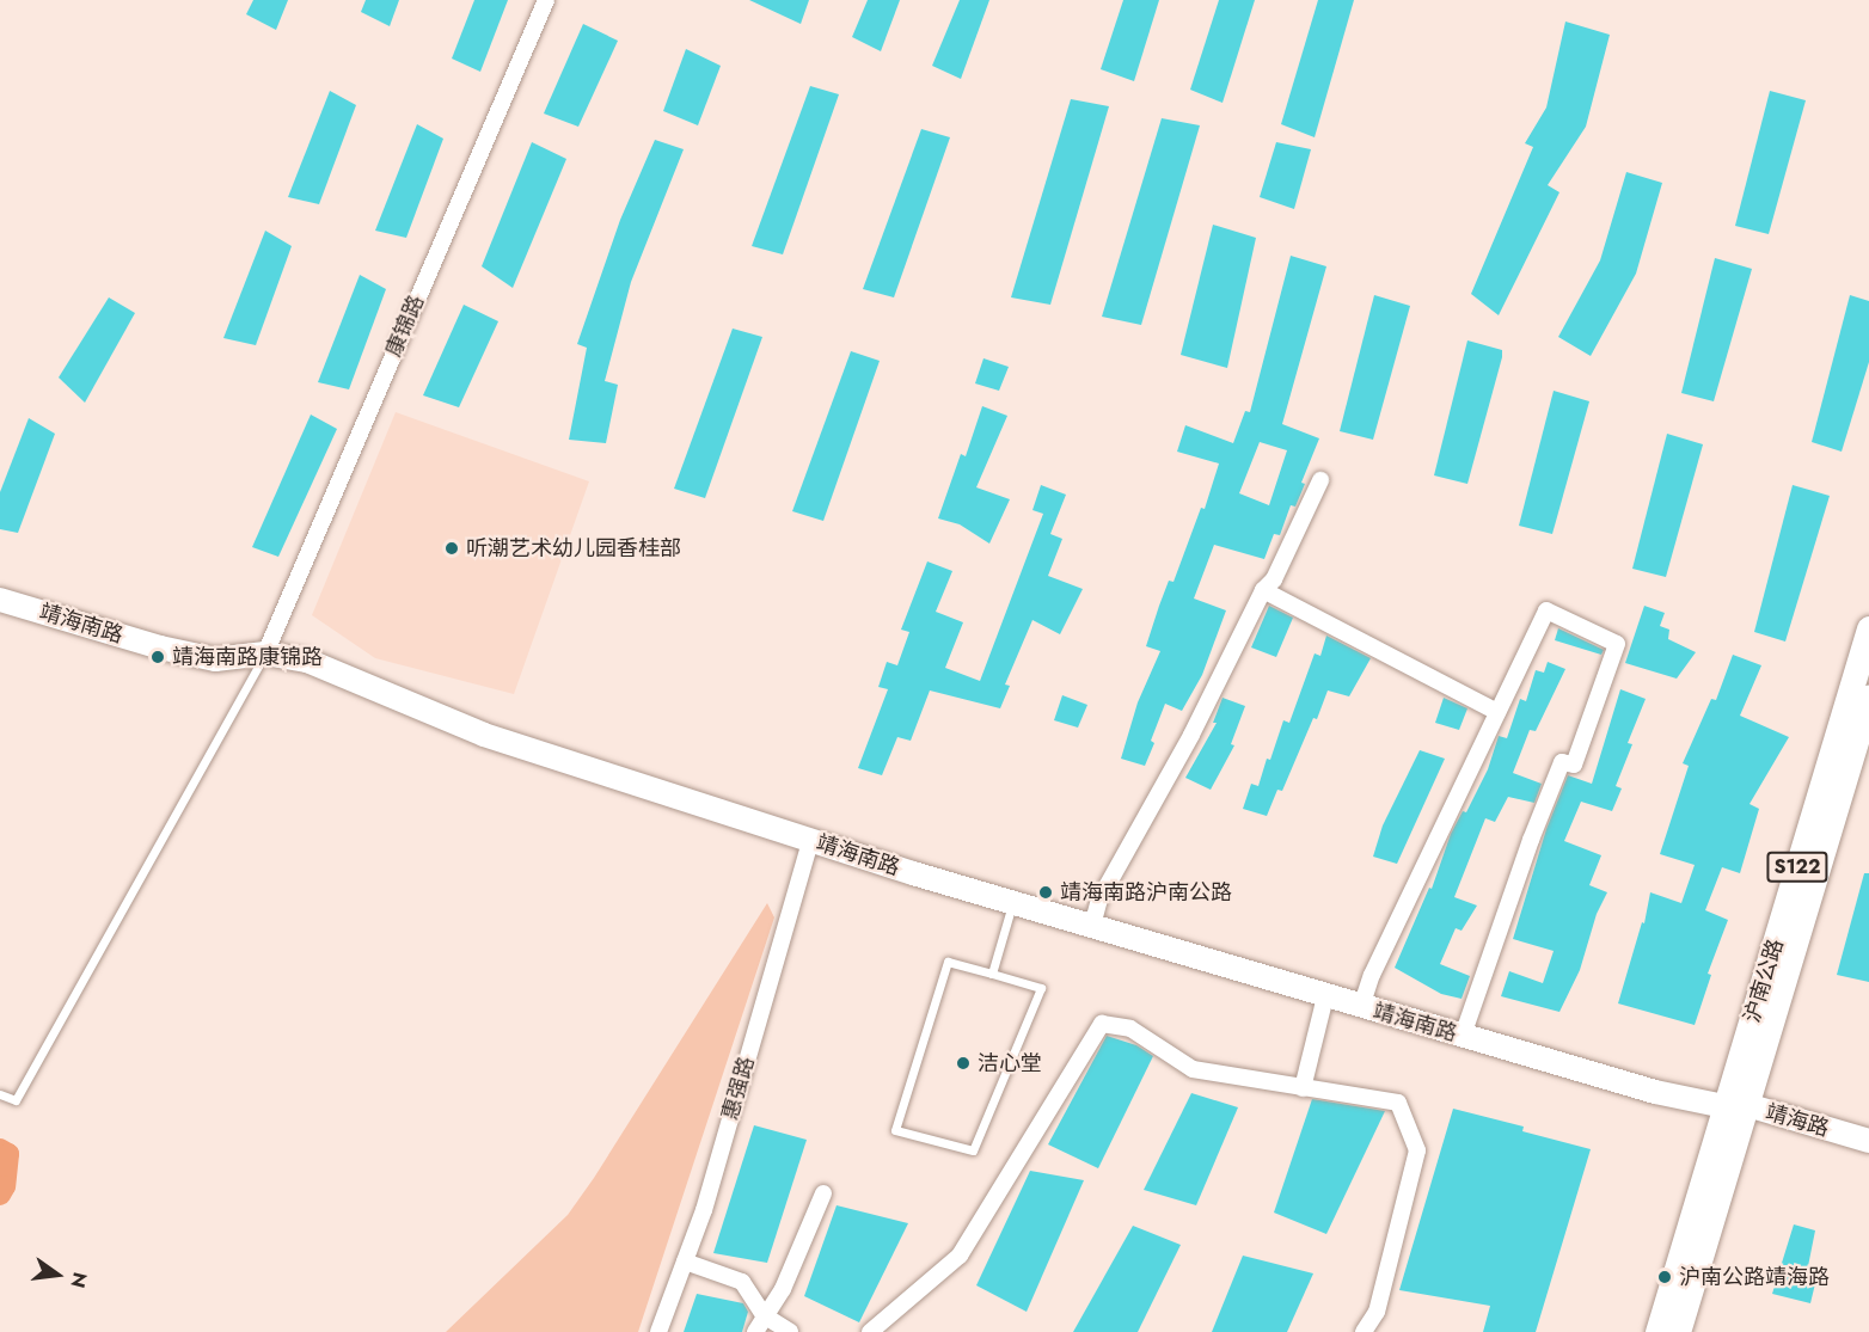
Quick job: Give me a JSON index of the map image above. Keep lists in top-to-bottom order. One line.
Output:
{"streets":{"main road":["S122","沪南公路"],"street":["康锦路","靖海南路","惠强路","靖海路"]},"crossings":[["康锦路","靖海南路"],["靖海南路","沪南公路"],["靖海南路","惠强路"],["靖海南路","靖海路"],["沪南公路","靖海路"]],"places":["听潮艺术幼儿园香桂部","靖海南路康锦路","靖海南路沪南公路","洁心堂","沪南公路靖海路"],"north":"right"}
